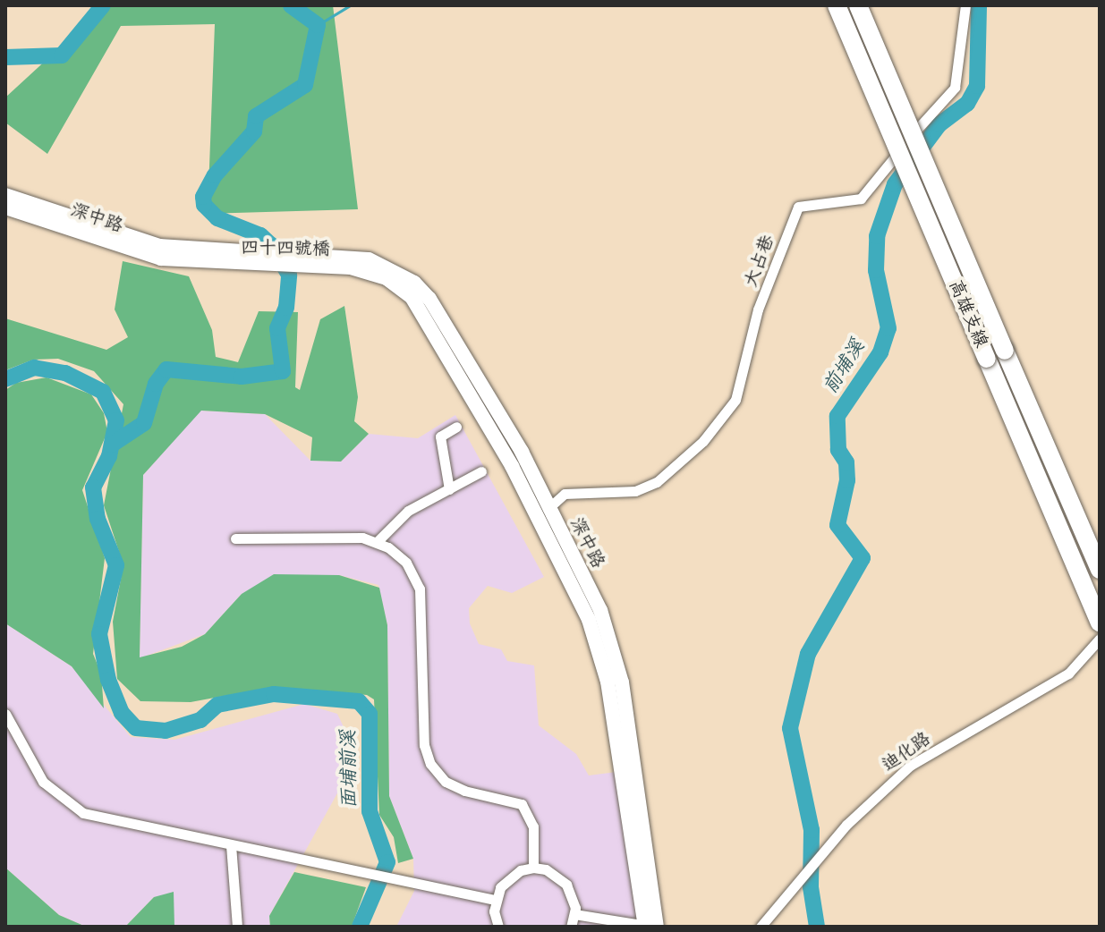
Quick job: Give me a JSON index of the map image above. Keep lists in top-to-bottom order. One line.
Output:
{"streets":{"highway":["高雄支線"],"main road":["深中路","四十四號橋"],"street":["大占巷","迪化路"]},"crossings":[["深中路","四十四號橋"],["深中路","大占巷"]],"water":["前埔溪","面埔前溪"]}
